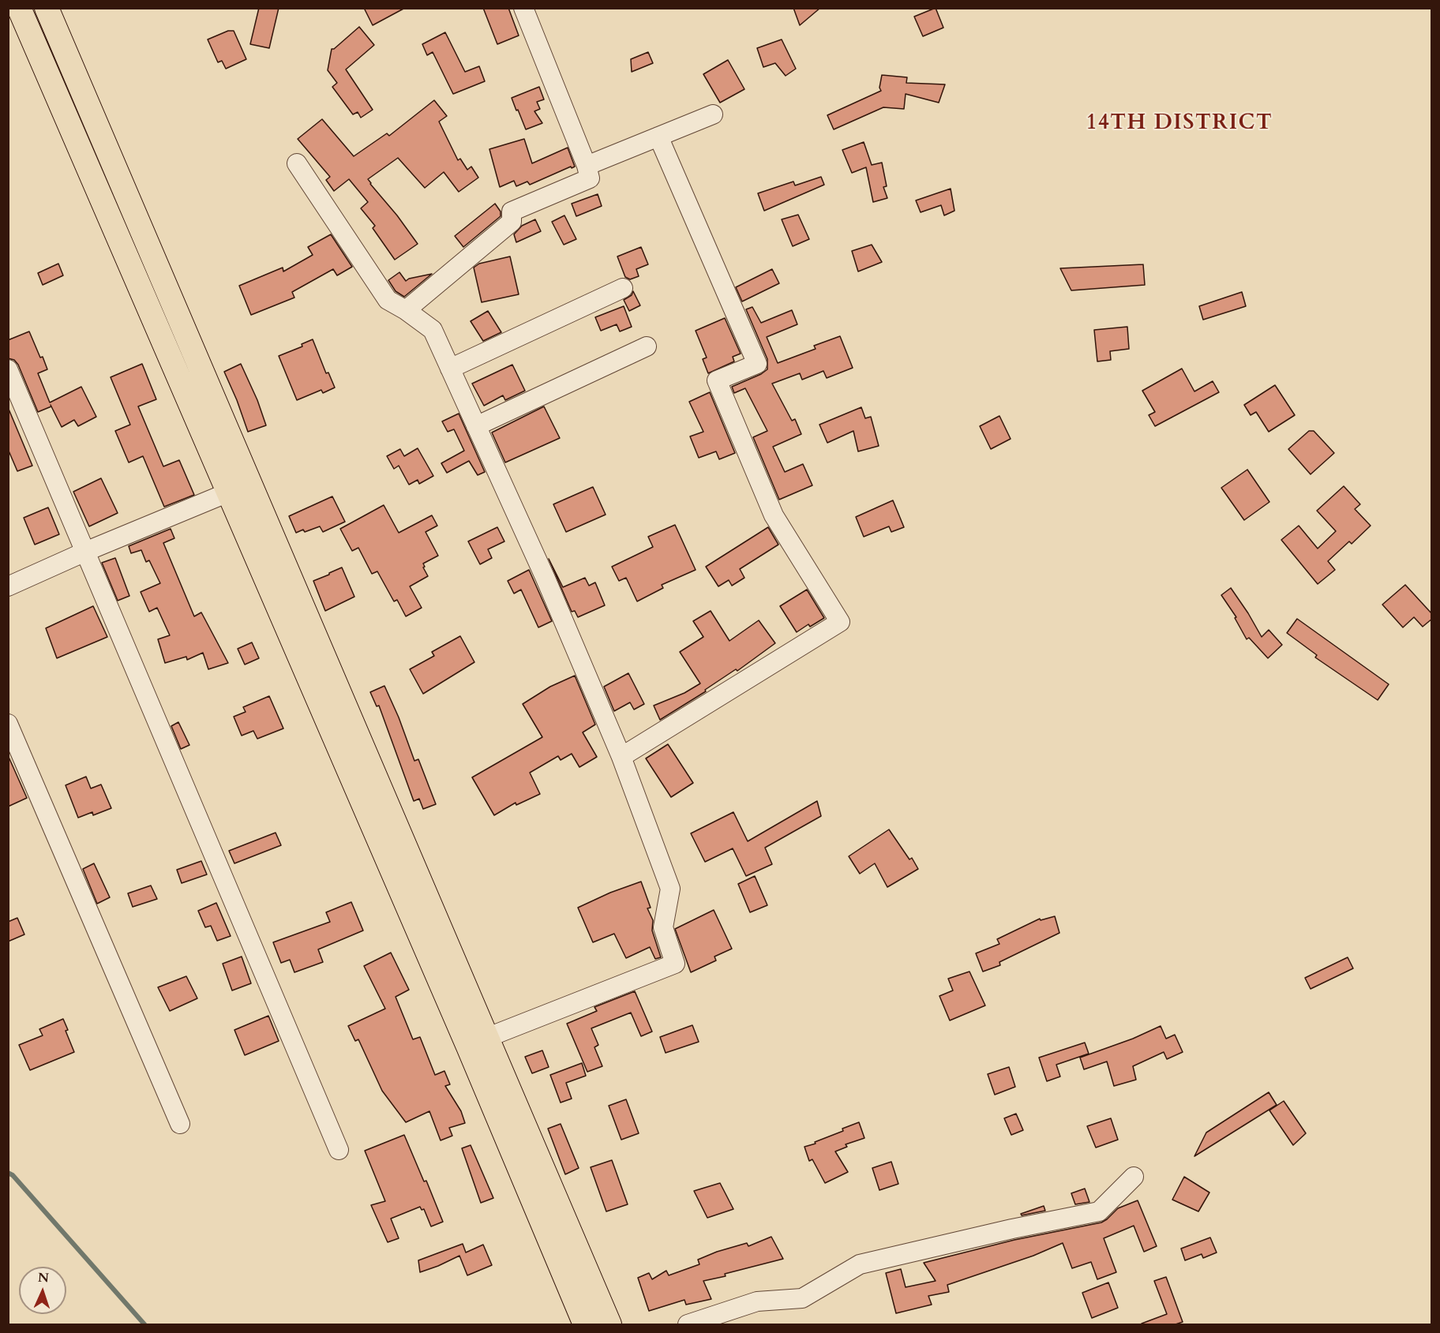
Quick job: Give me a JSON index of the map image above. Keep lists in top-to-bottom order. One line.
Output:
{"districts":["14TH DISTRICT"],"north":"top"}
